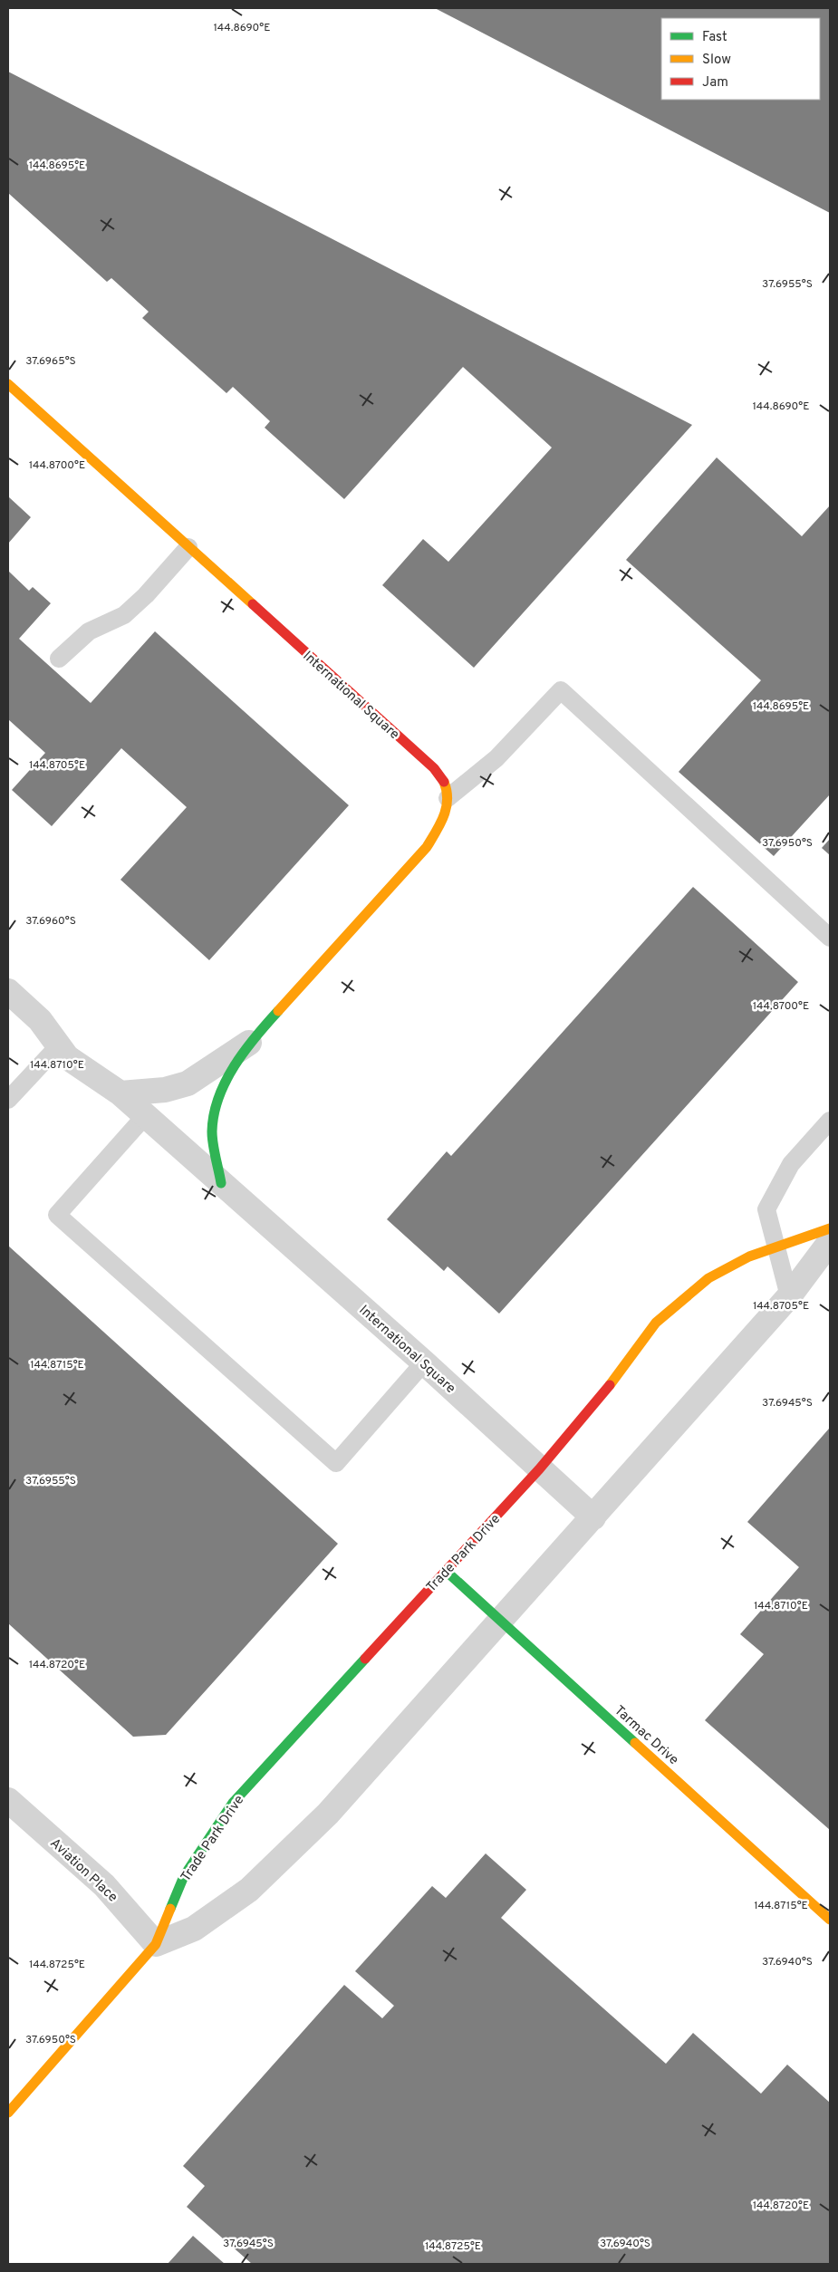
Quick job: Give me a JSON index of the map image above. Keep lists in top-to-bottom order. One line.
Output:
{"streets":{"street":["International Square","Trade Park Drive","Tarmac Drive","Aviation Place"]},"crossings":[["International Square","Trade Park Drive"],["Trade Park Drive","Tarmac Drive"],["Trade Park Drive","Aviation Place"]],"legend":["Fast","Slow","Jam"],"coordinates":["144.8690°E","144.8695°E","37.6955°S","37.6965°S","144.8700°E","144.8705°E","37.6950°S","37.6960°S","144.8710°E","144.8715°E","37.6945°S","144.8720°E","37.6940°S","144.8725°E"]}
